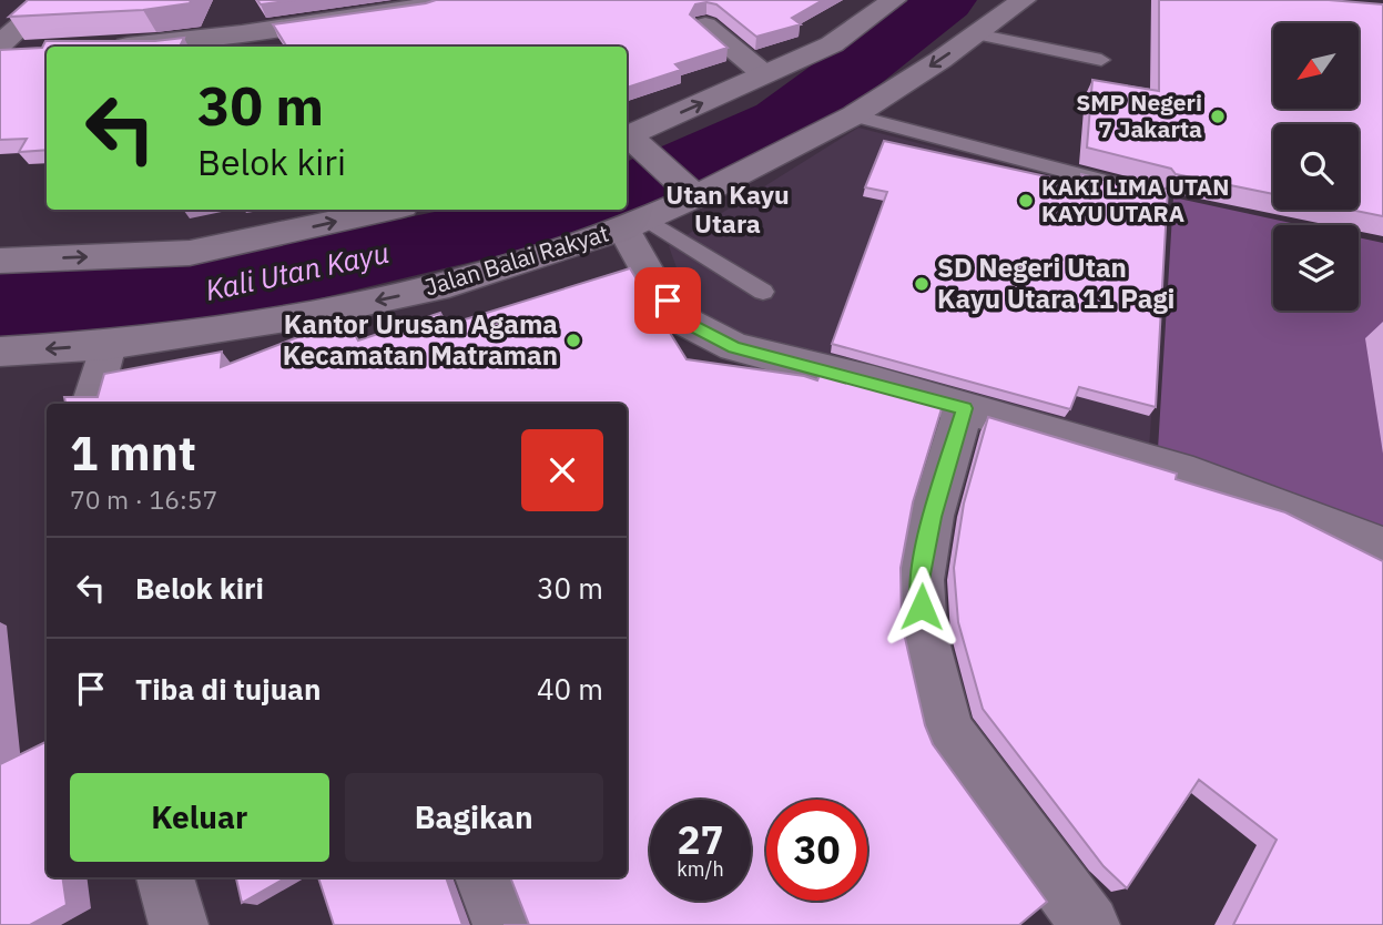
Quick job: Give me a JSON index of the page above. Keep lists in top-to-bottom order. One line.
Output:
{"streets":{"street":["Jalan Balai Rakyat"]},"districts":["Utan Kayu Utara"],"water":["Kali Utan Kayu"],"places":["SMP Negeri 7 Jakarta","KAKI LIMA UTAN KAYU UTARA","SD Negeri Utan Kayu Utara 11 Pagi","Kantor Urusan Agama Kecamatan Matraman"],"north":"bottom left","page":{"turn":["30 m","Belok kiri"],"heading":["1 mnt","70 m · 16:57"],"list":[{"name":"Belok kiri","value":"30 m"},{"name":"Tiba di tujuan","value":"40 m"}],"buttons":["Keluar","Bagikan"],"speed":"27 km/h","limit":"30"}}
